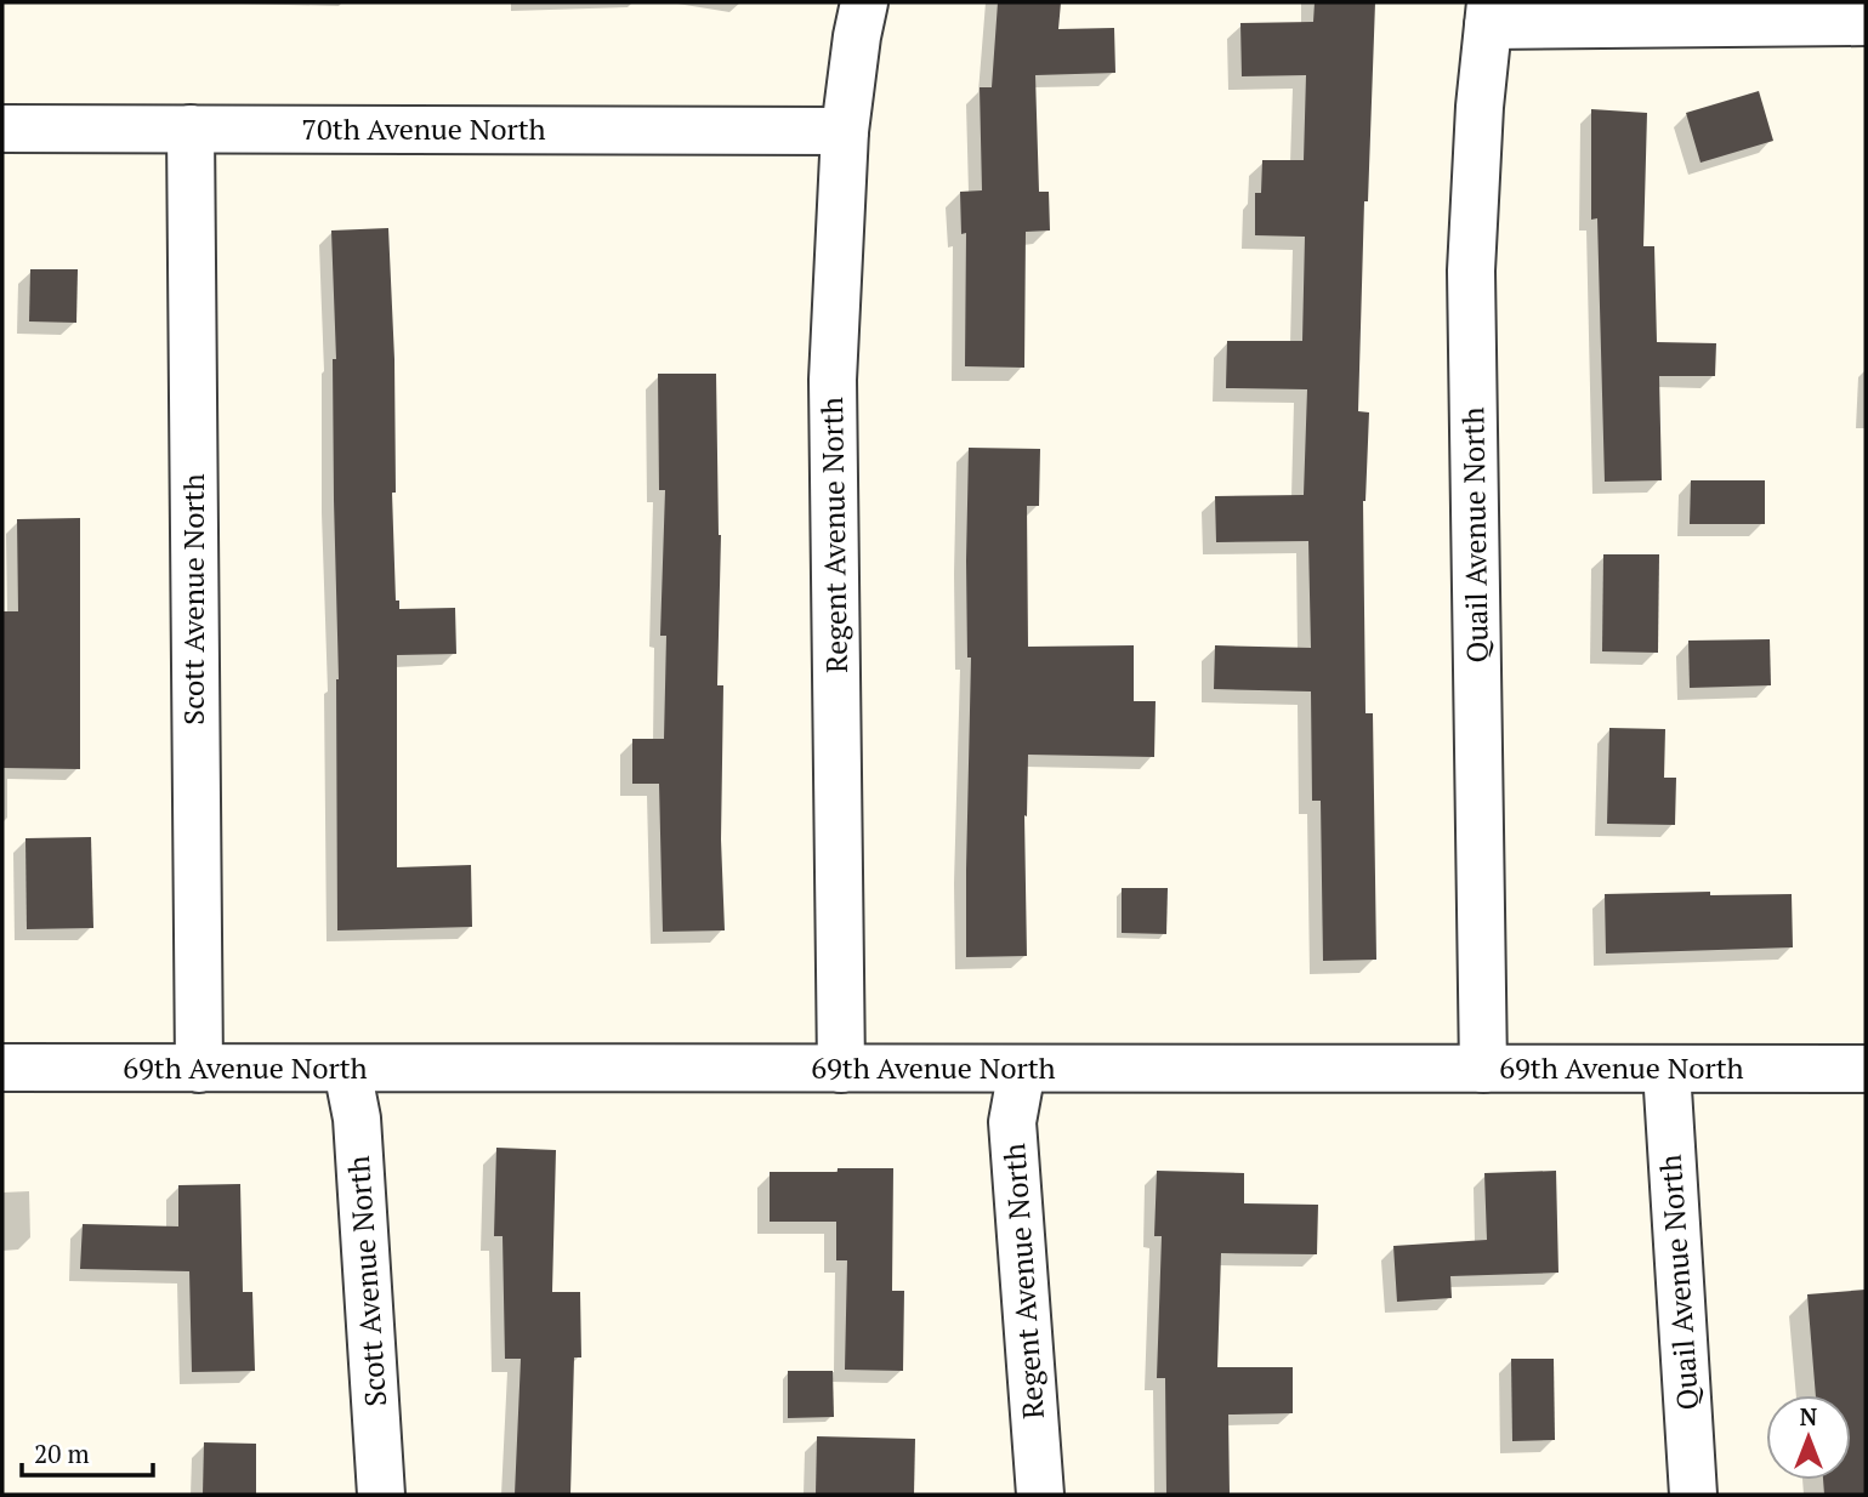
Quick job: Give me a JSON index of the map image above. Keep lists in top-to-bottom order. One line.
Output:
{"streets":{"street":["70th Avenue North","Regent Avenue North","Quail Avenue North","Scott Avenue North","69th Avenue North"]},"crossings":[["70th Avenue North","Regent Avenue North"],["70th Avenue North","Scott Avenue North"],["Regent Avenue North","69th Avenue North"],["Quail Avenue North","69th Avenue North"],["Scott Avenue North","69th Avenue North"]],"scale_bar":"20 m","north":"top"}
